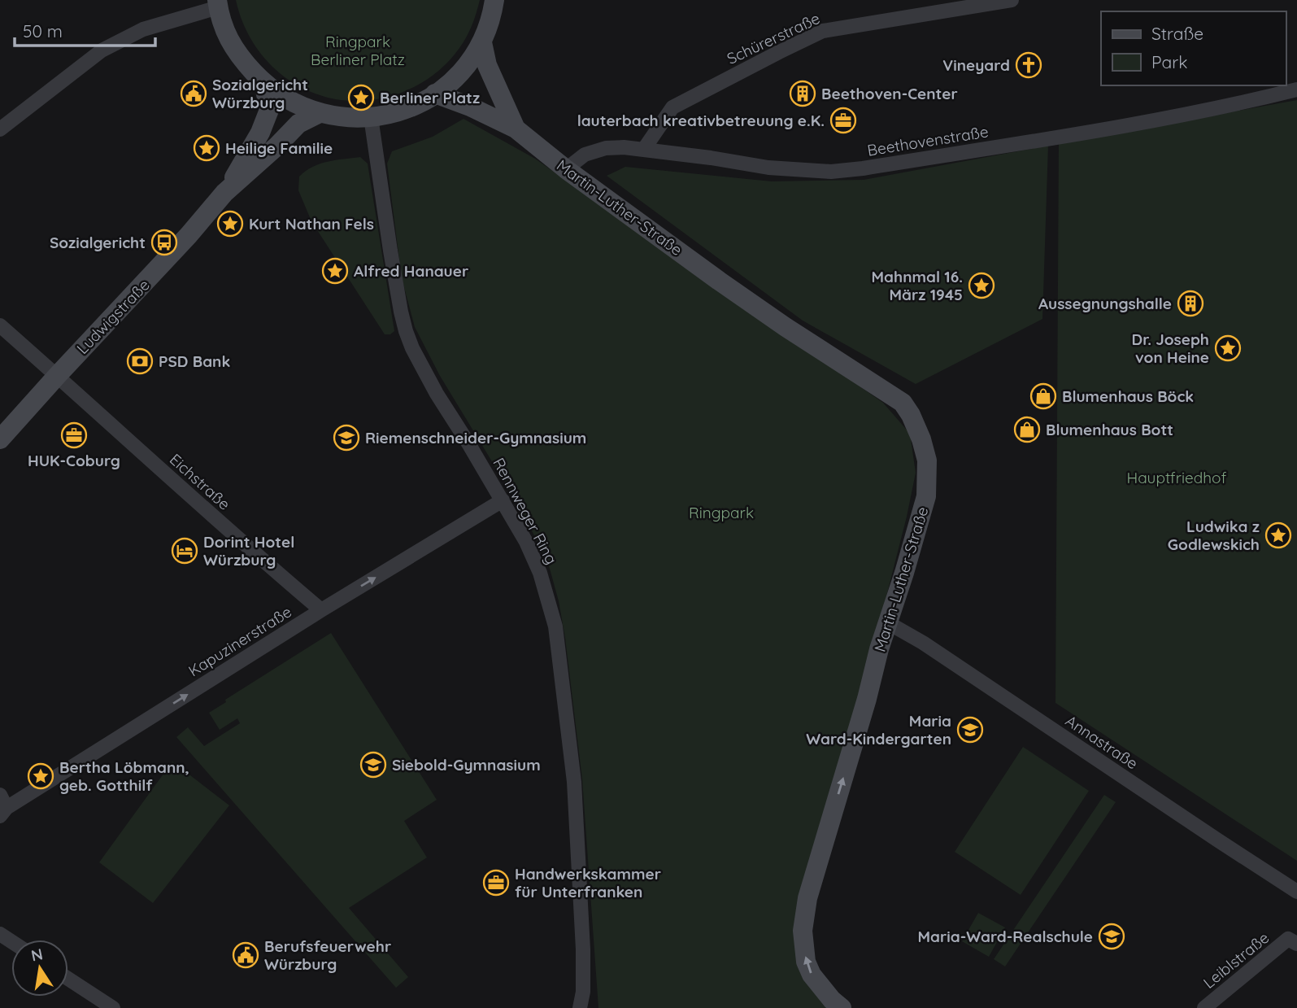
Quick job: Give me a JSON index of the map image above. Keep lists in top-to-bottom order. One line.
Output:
{"streets":{"main road":["Martin-Luther-Straße","Ludwigstraße"],"street":["Schürerstraße","Beethovenstraße","Eichstraße","Rennweger Ring","Kapuzinerstraße","Annastraße","Leiblstraße"]},"crossings":[["Schürerstraße","Beethovenstraße"],["Beethovenstraße","Martin-Luther-Straße"],["Martin-Luther-Straße","Annastraße"],["Ludwigstraße","Eichstraße"],["Eichstraße","Kapuzinerstraße"],["Rennweger Ring","Kapuzinerstraße"]],"one_way":["Kapuzinerstraße"],"parks":["Ringpark Berliner Platz","Hauptfriedhof","Ringpark"],"places":{"church":["Vineyard"],"public building":["Sozialgericht Würzburg","Berufsfeuerwehr Würzburg"],"building":["Beethoven-Center","Aussegnungshalle"],"place":["Berliner Platz","Heilige Familie","Kurt Nathan Fels","Alfred Hanauer","Mahnmal 16. März 1945","Dr. Joseph von Heine","Ludwika z Godlewskich","Bertha Löbmann, geb. Gotthilf"],"office":["lauterbach kreativbetreuung e.K.","HUK-Coburg","Handwerkskammer für Unterfranken"],"bus stop":["Sozialgericht"],"bank":["PSD Bank"],"shop":["Blumenhaus Böck","Blumenhaus Bott"],"school or university":["Riemenschneider-Gymnasium","Maria Ward-Kindergarten","Siebold-Gymnasium","Maria-Ward-Realschule"],"hotel":["Dorint Hotel Würzburg"]},"legend":["Straße","Park"],"scale_bar":"50 m","north":"top"}
